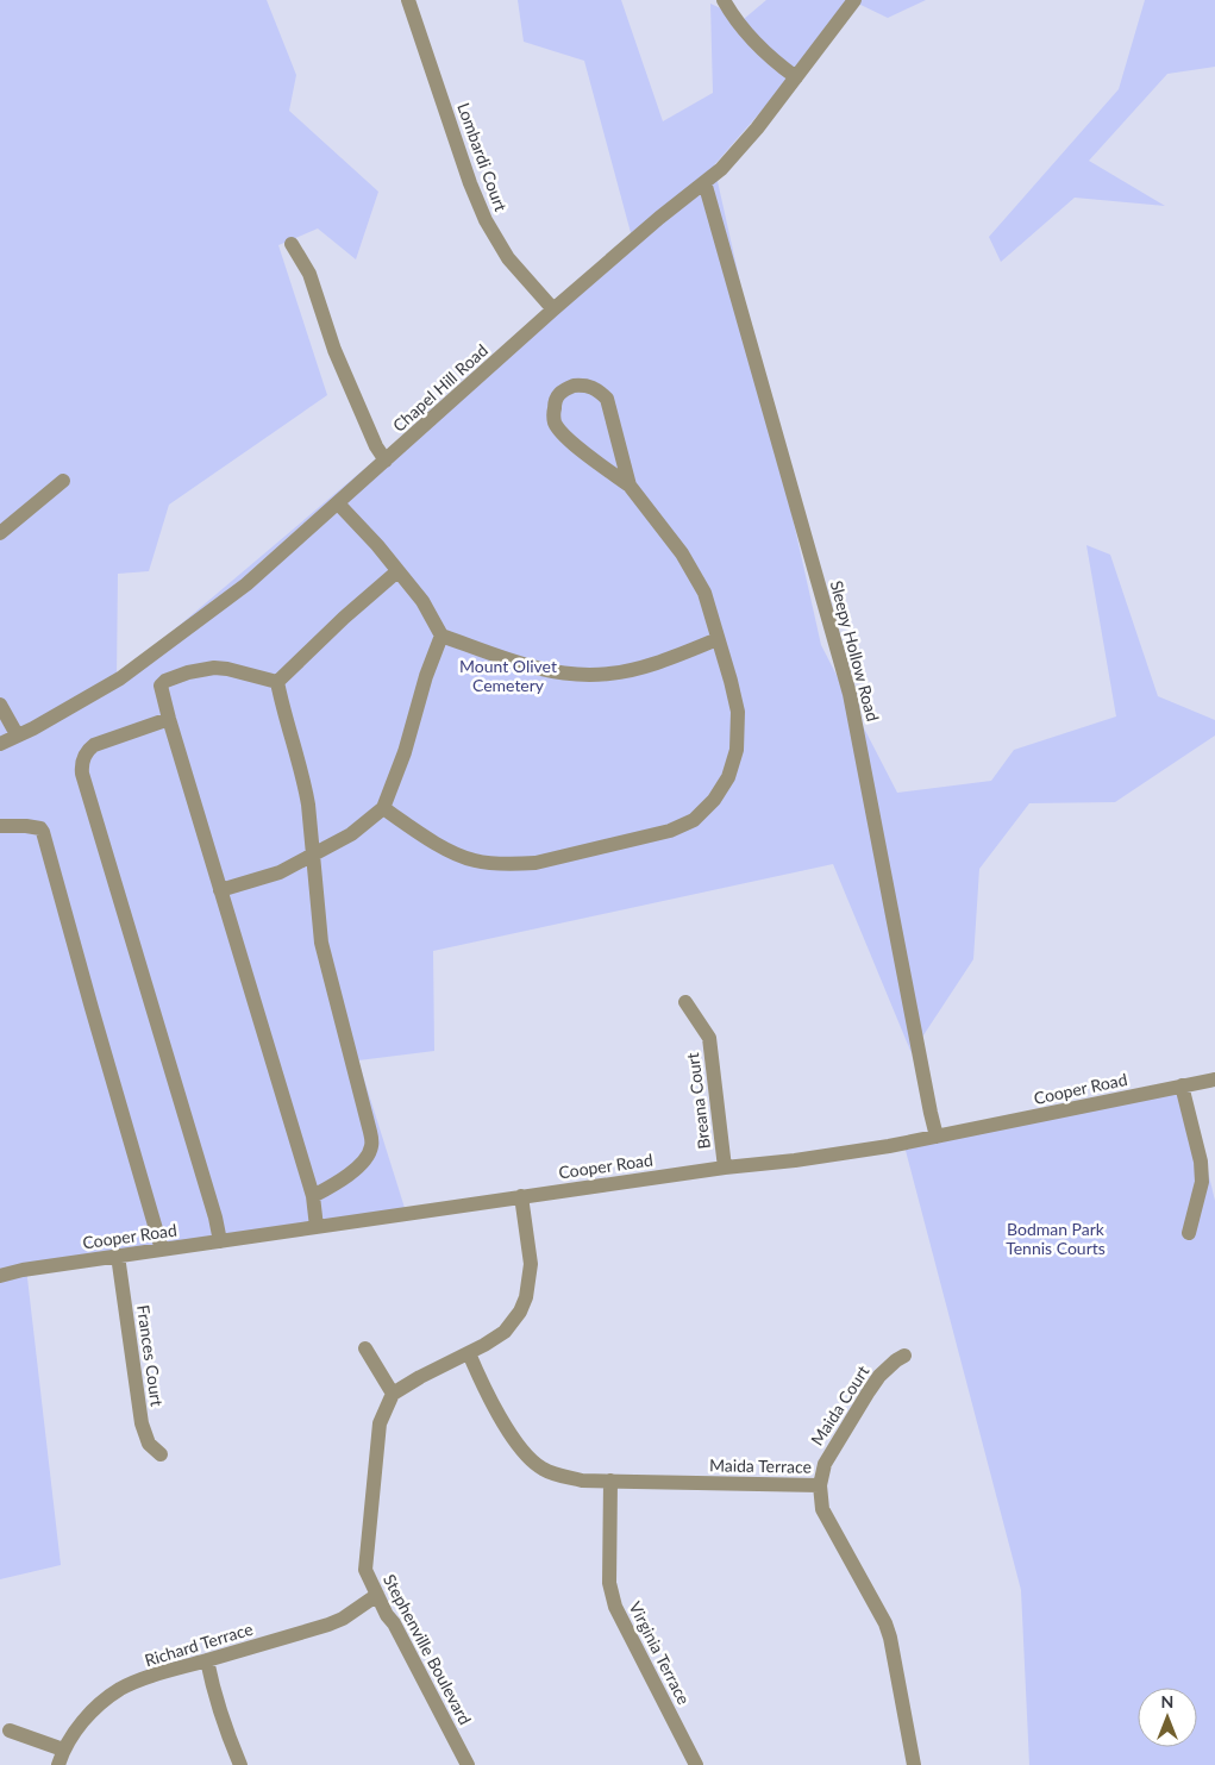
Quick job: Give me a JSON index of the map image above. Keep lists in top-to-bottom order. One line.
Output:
{"streets":{"street":["Lombardi Court","Chapel Hill Road","Sleepy Hollow Road","Cooper Road","Breana Court","Frances Court","Maida Court","Maida Terrace","Richard Terrace","Stephenville Boulevard","Virginia Terrace"]},"crossings":[["Lombardi Court","Chapel Hill Road"],["Chapel Hill Road","Sleepy Hollow Road"],["Sleepy Hollow Road","Cooper Road"],["Cooper Road","Breana Court"],["Cooper Road","Frances Court"],["Maida Court","Maida Terrace"],["Maida Terrace","Virginia Terrace"],["Richard Terrace","Stephenville Boulevard"]],"parks":["Mount Olivet Cemetery","Bodman Park Tennis Courts"],"north":"top"}
